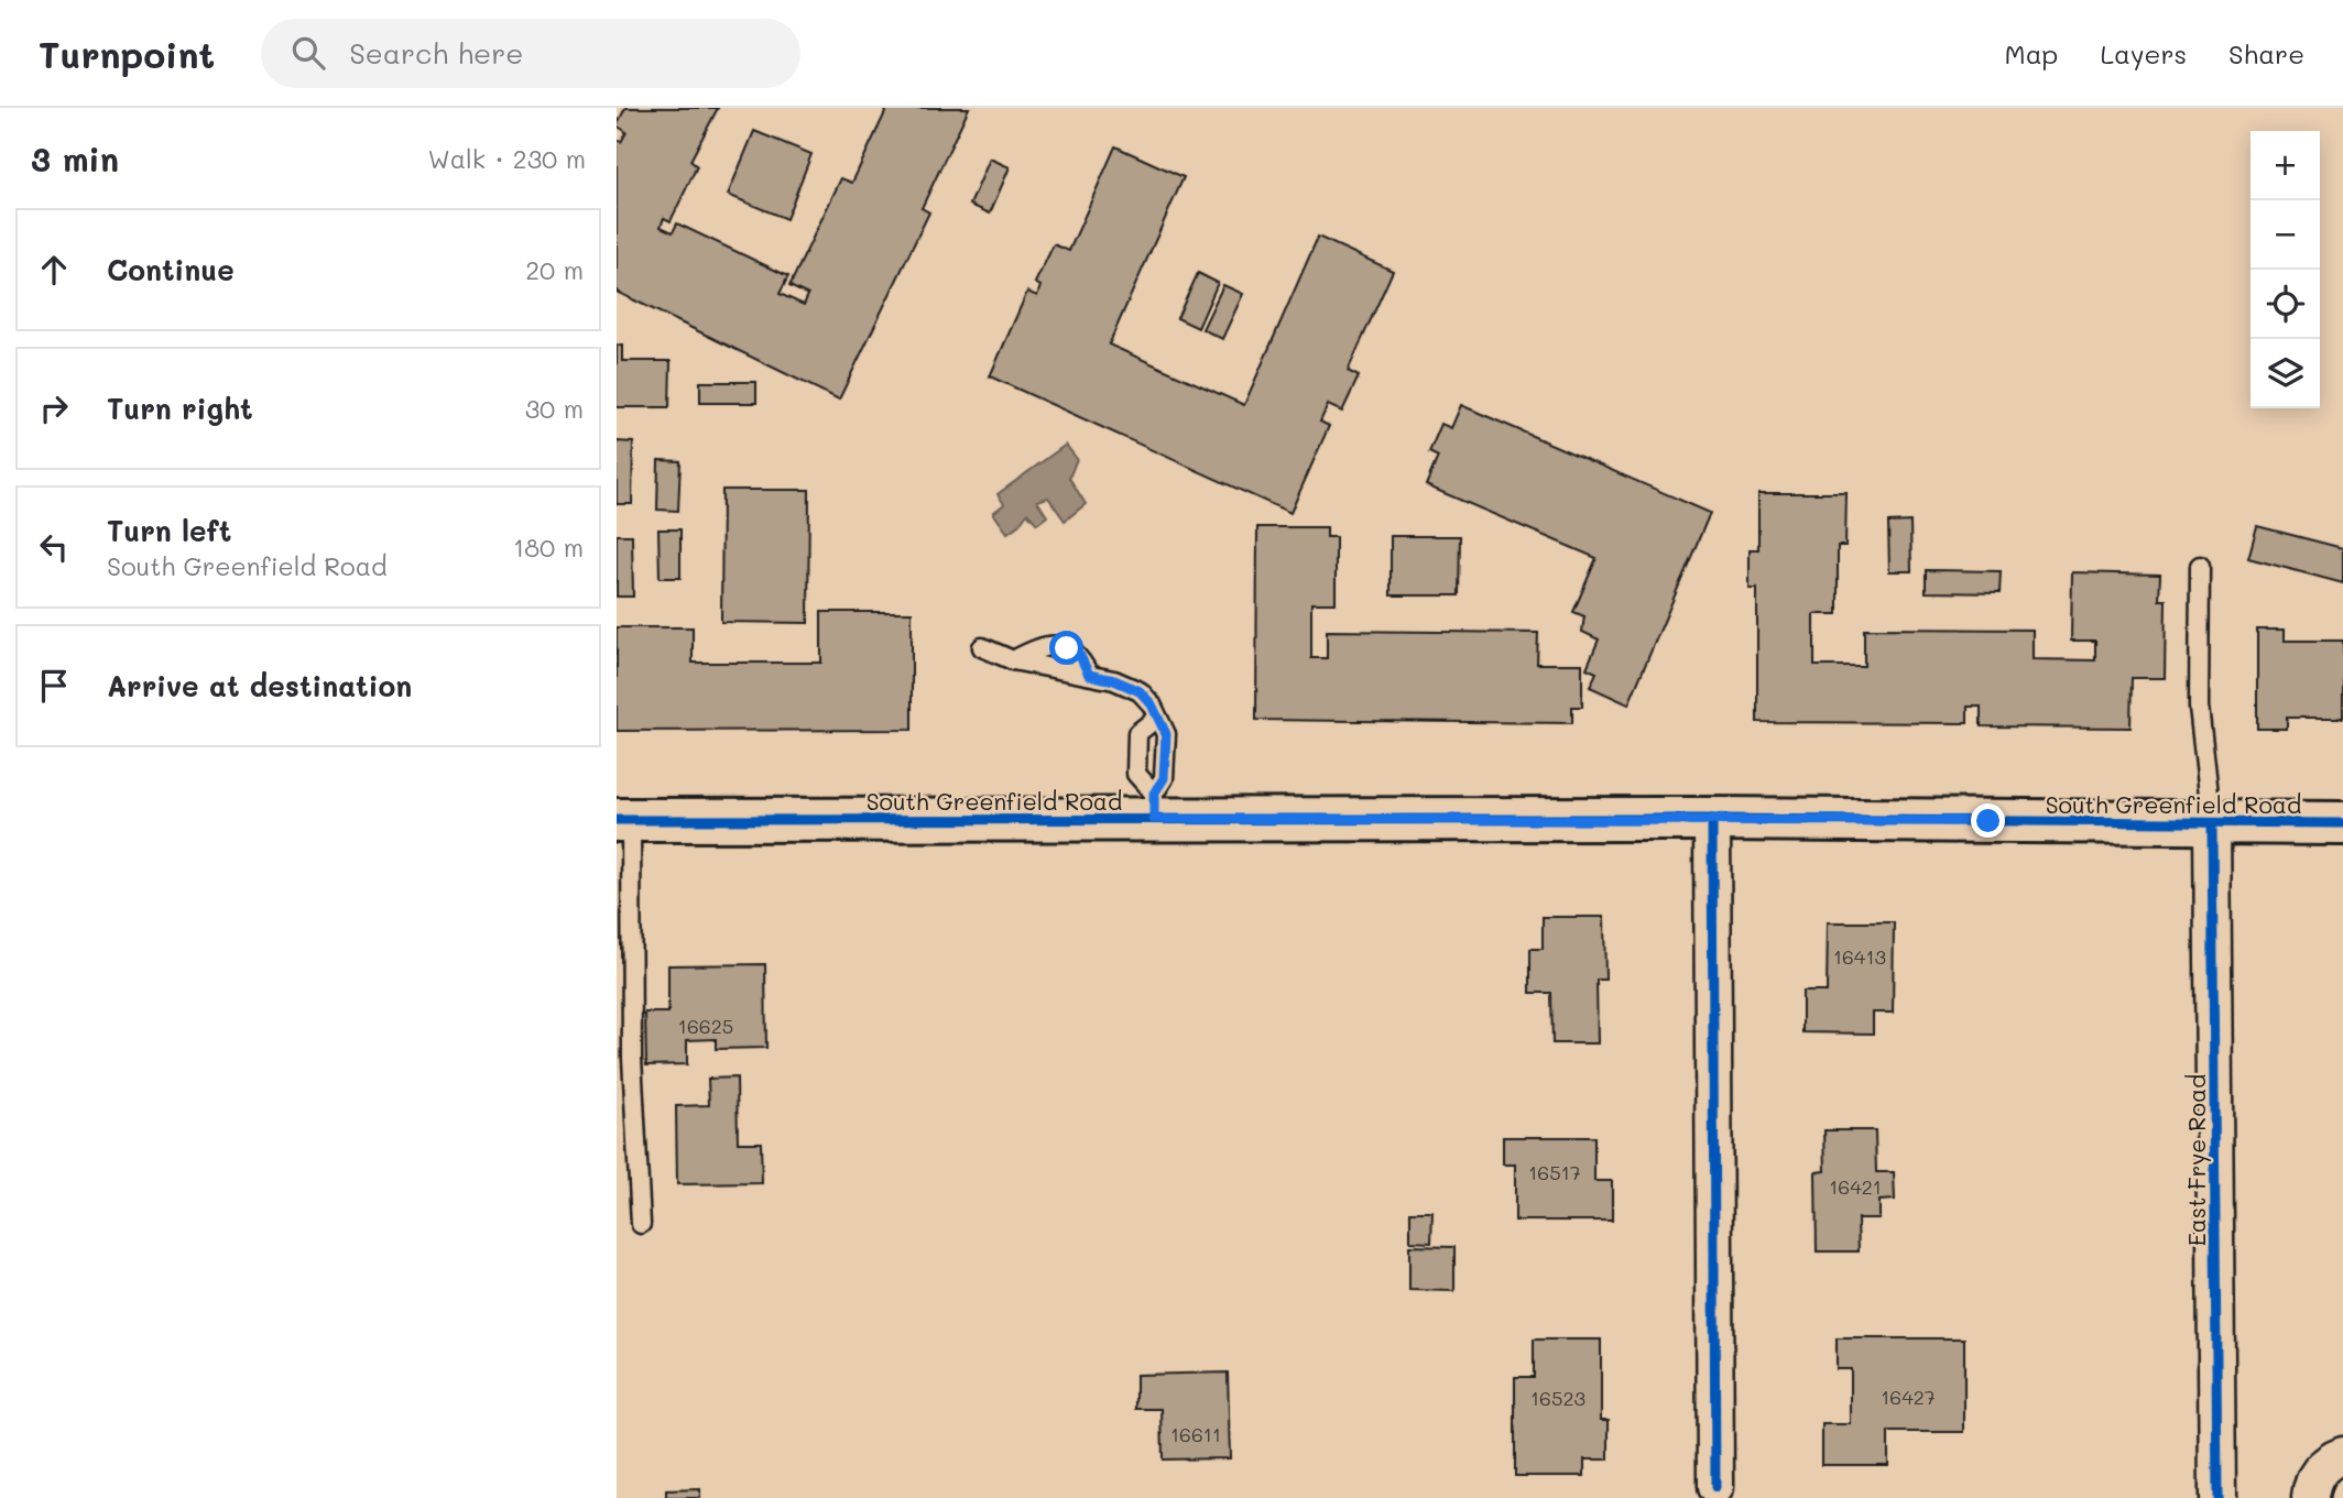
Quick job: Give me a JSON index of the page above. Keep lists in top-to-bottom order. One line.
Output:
{"streets":{"street":["South Greenfield Road","East Frye Road"]},"crossings":[["South Greenfield Road","East Frye Road"]],"house_numbers":["16413","16625","16517","16421","16427","16523","16611"],"page":{"header":"Turnpoint","search":"Search here","nav":["Map","Layers","Share"],"heading":["3 min","Walk · 230 m"],"map_buttons":["+","−"],"list":[["Continue","20 m"],["Turn right","30 m"],["Turn left","South Greenfield Road","180 m"],"Arrive at destination"]}}
